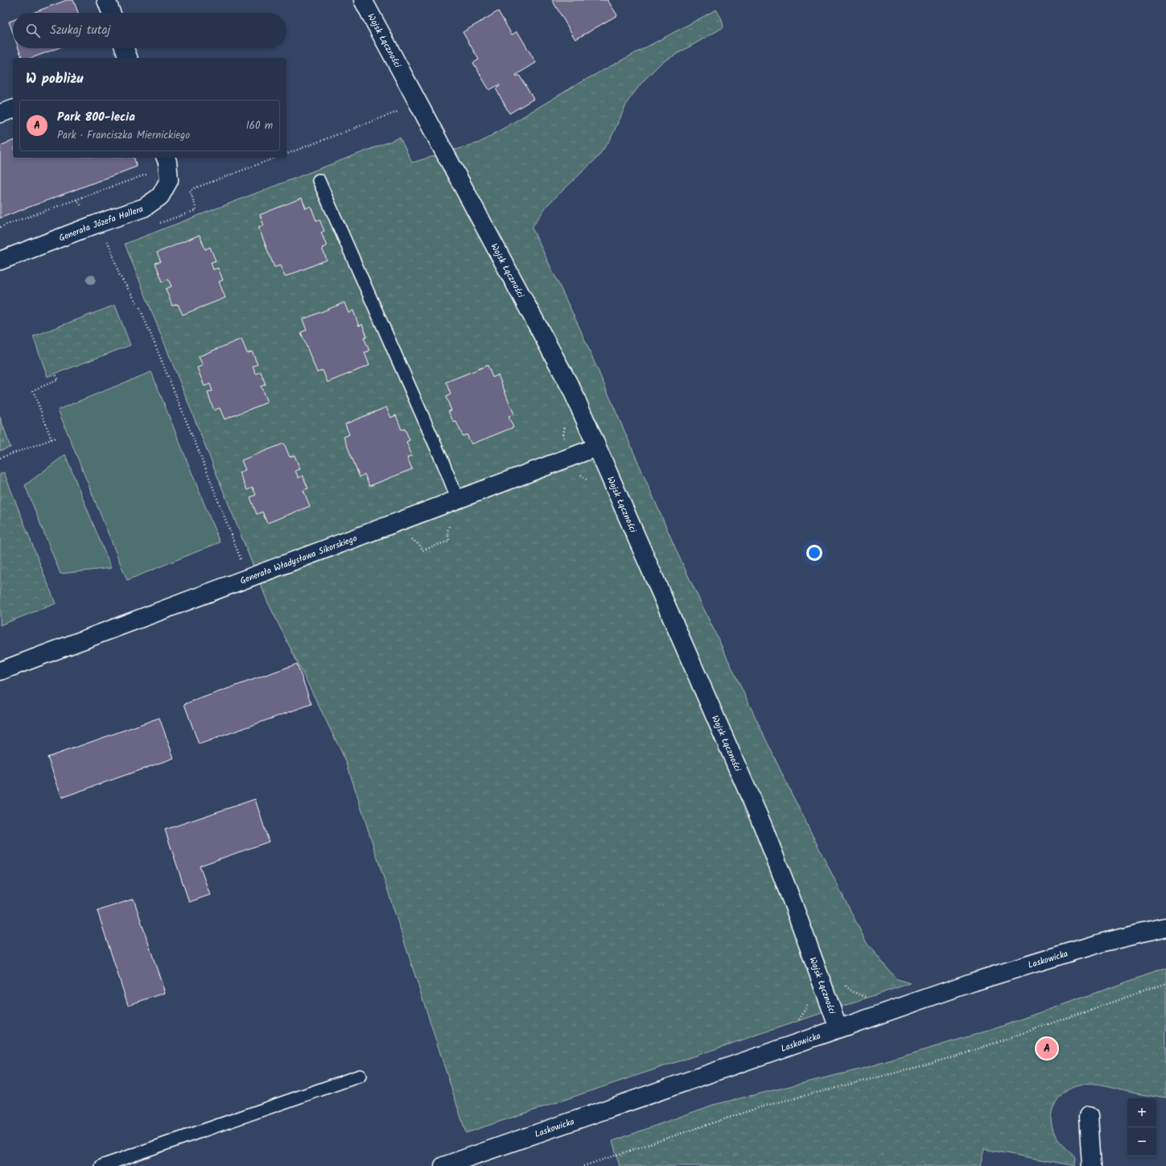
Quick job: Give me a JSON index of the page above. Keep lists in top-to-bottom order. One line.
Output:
{"streets":{"street":["Wojsk Łączności","Generała Józefa Hallera","Generała Władysława Sikorskiego","Laskowicka"]},"crossings":[["Wojsk Łączności","Generała Władysława Sikorskiego"],["Wojsk Łączności","Laskowicka"]],"page":{"search":"Szukaj tutaj","heading":"W pobliżu","list":[{"mark":"A","name":"Park 800-lecia","note":"Park · Franciszka Miernickiego","value":"160 m"}],"pins":"A","map_buttons":["+","−"]}}
